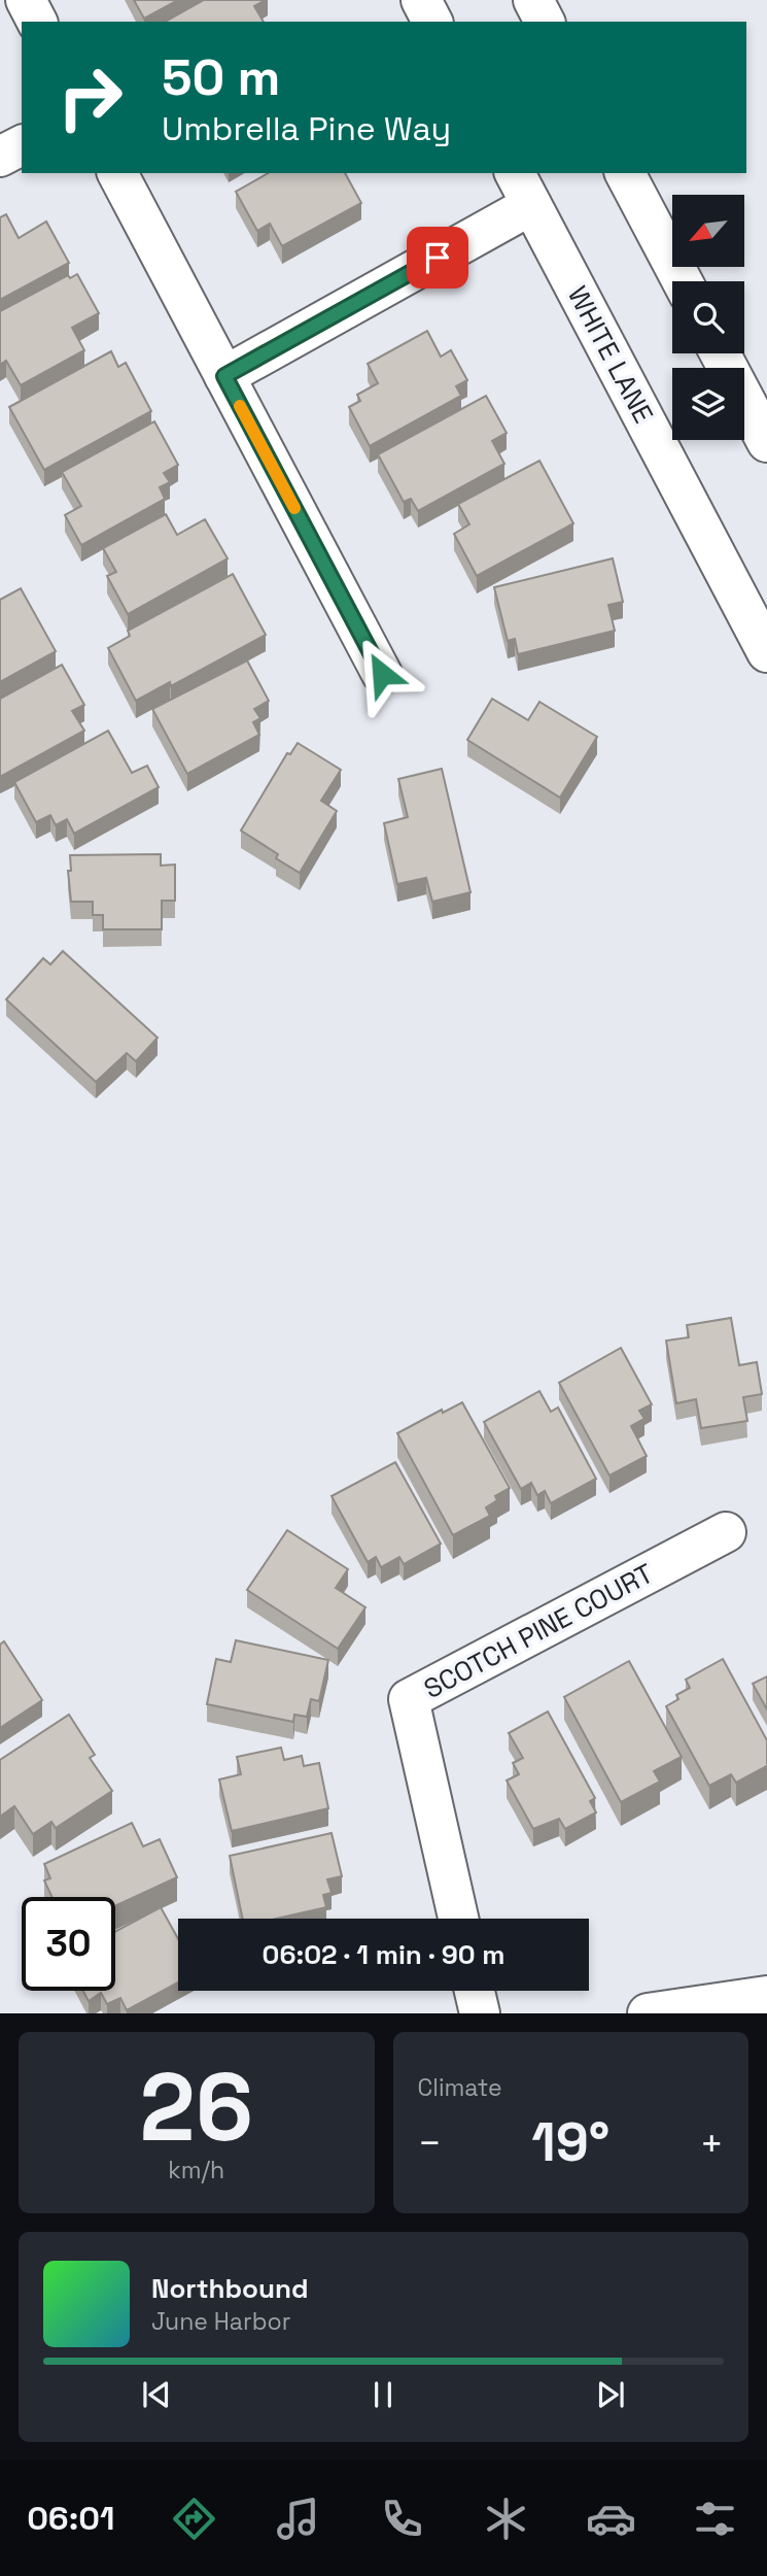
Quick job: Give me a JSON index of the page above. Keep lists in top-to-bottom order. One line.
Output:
{"streets":{"street":["WHITE LANE","SCOTCH PINE COURT"]},"north":"bottom left","page":{"turn":["50 m","Umbrella Pine Way"],"limit":"30","trip":"06:02 · 1 min · 90 m","tile":[["26","km/h"],"Climate"],"heat":["−","19°","+"],"song":["Northbound","June Harbor"],"tabs":"06:01"}}
